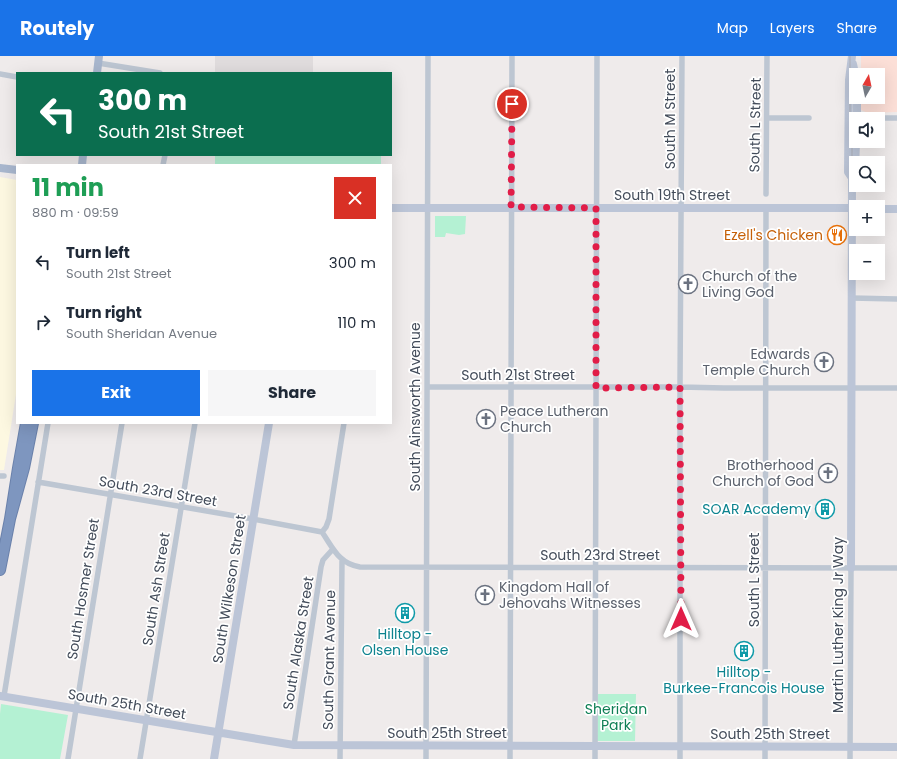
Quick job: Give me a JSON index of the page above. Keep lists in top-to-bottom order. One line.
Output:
{"streets":{"street":["South M Street","South L Street","South 19th Street","South 21st Street","South Ainsworth Avenue","South 23rd Street","South Hosmer Street","South Ash Street","South Wilkeson Street","Martin Luther King Jr Way","South Alaska Street","South Grant Avenue","South 25th Street"]},"crossings":[["South M Street","South 19th Street"],["South M Street","South 21st Street"],["South M Street","South 23rd Street"],["South M Street","South 25th Street"],["South L Street","South 19th Street"],["South L Street","South 21st Street"],["South L Street","South 23rd Street"],["South L Street","South 25th Street"],["South 19th Street","South Ainsworth Avenue"],["South 21st Street","South Ainsworth Avenue"],["South 21st Street","Martin Luther King Jr Way"],["South Ainsworth Avenue","South 23rd Street"],["South Ainsworth Avenue","South 25th Street"],["South 23rd Street","South Hosmer Street"],["South 23rd Street","South Ash Street"],["South 23rd Street","South Wilkeson Street"],["South 23rd Street","Martin Luther King Jr Way"],["South 23rd Street","South Grant Avenue"],["South Hosmer Street","South 25th Street"],["South Ash Street","South 25th Street"],["South Wilkeson Street","South 25th Street"],["Martin Luther King Jr Way","South 25th Street"],["South Alaska Street","South 25th Street"],["South Grant Avenue","South 25th Street"]],"parks":["Sheridan Park"],"places":{"restaurant":["Ezell's Chicken"],"church":["Church of the Living God","Edwards Temple Church","Peace Lutheran Church","Brotherhood Church of God","Kingdom Hall of Jehovahs Witnesses"],"building":["SOAR Academy","Hilltop - Olsen House","Hilltop - Burkee-Francois House"]},"north":"top","page":{"header":"Routely","nav":["Map","Layers","Share"],"map_buttons":["+","−"],"turn":["300 m","South 21st Street"],"heading":["11 min","880 m · 09:59"],"list":[{"name":"Turn left","note":"South 21st Street","value":"300 m"},{"name":"Turn right","note":"South Sheridan Avenue","value":"110 m"}],"buttons":["Exit","Share"]}}
